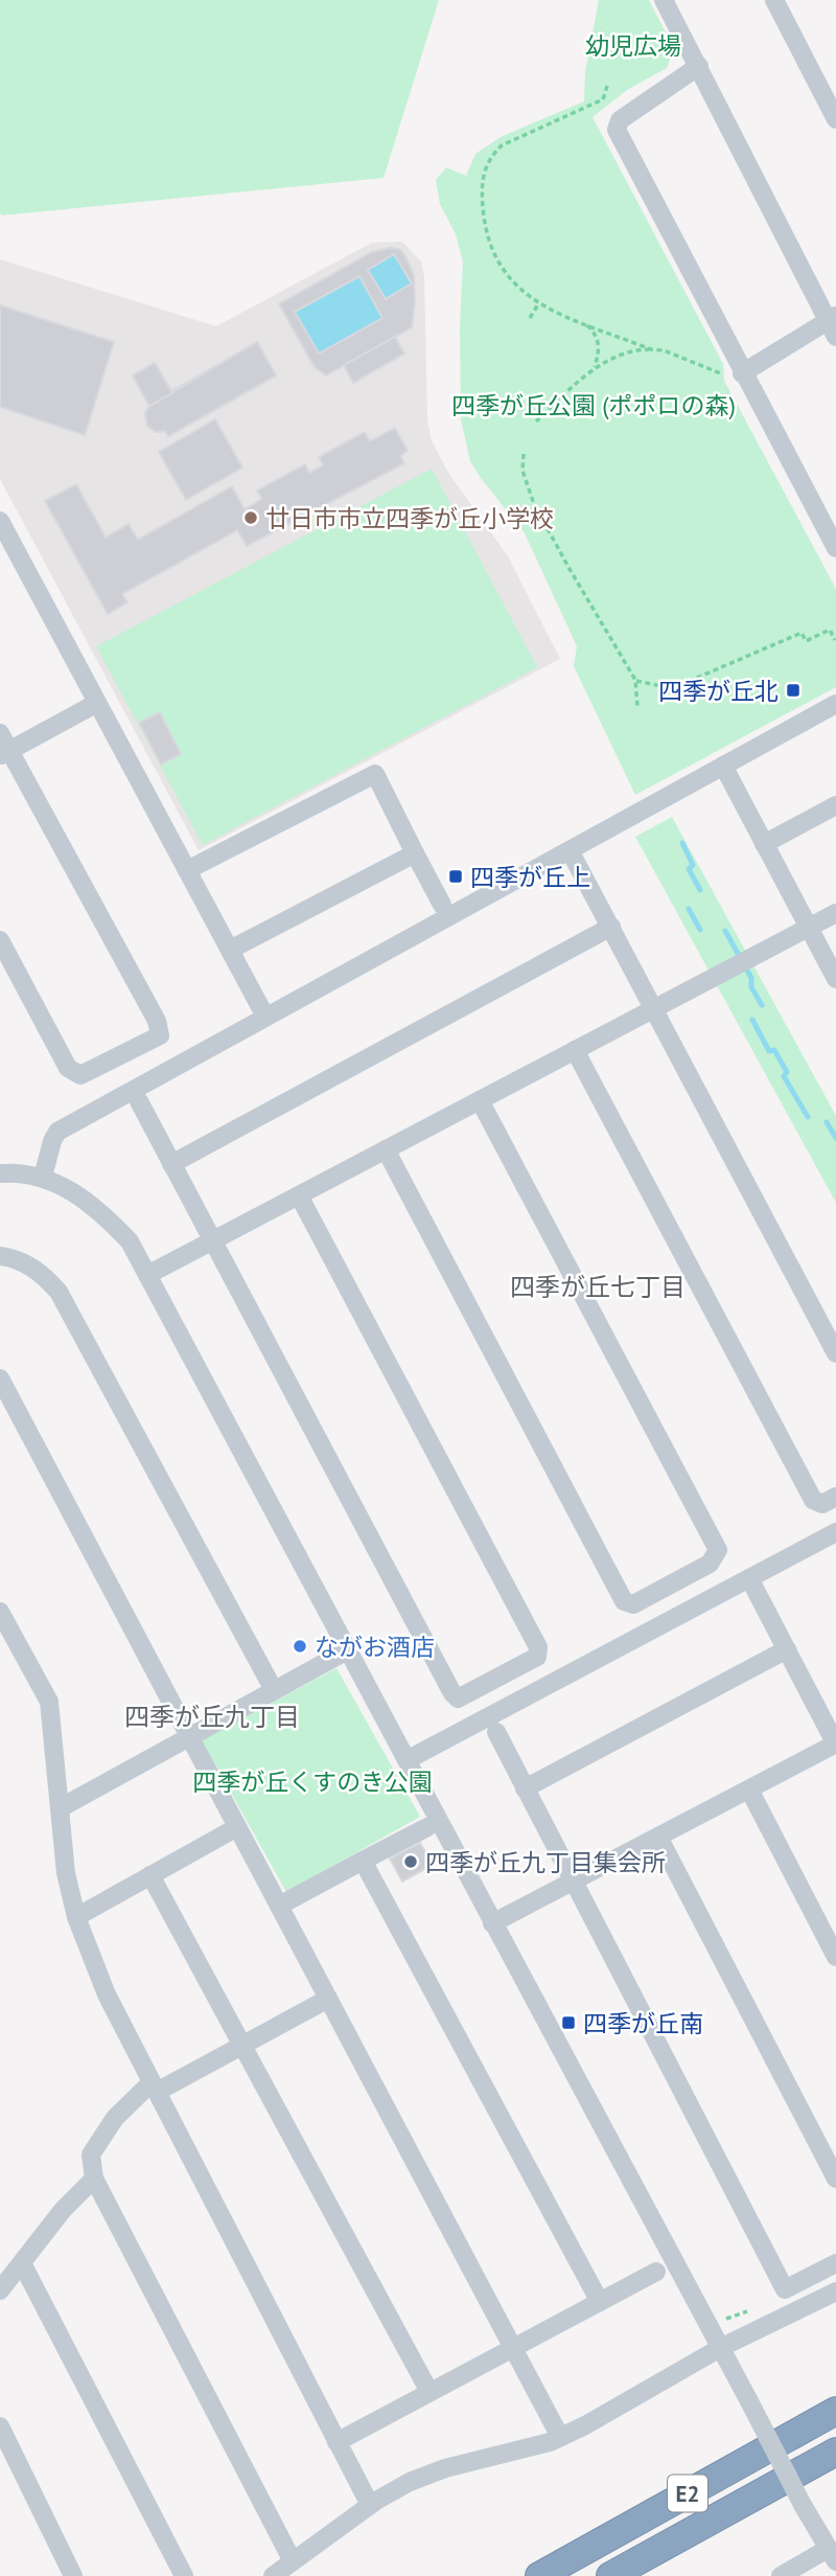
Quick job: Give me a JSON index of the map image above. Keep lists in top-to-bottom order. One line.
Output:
{"streets":{"highway":["E2"]},"districts":["四季が丘七丁目","四季が丘九丁目"],"parks":["幼児広場","四季が丘公園 (ポポロの森)","四季が丘くすのき公園"],"places":{"other":["廿日市市立四季が丘小学校","ながお酒店","四季が丘九丁目集会所"],"transit":["四季が丘北","四季が丘上","四季が丘南"]}}
